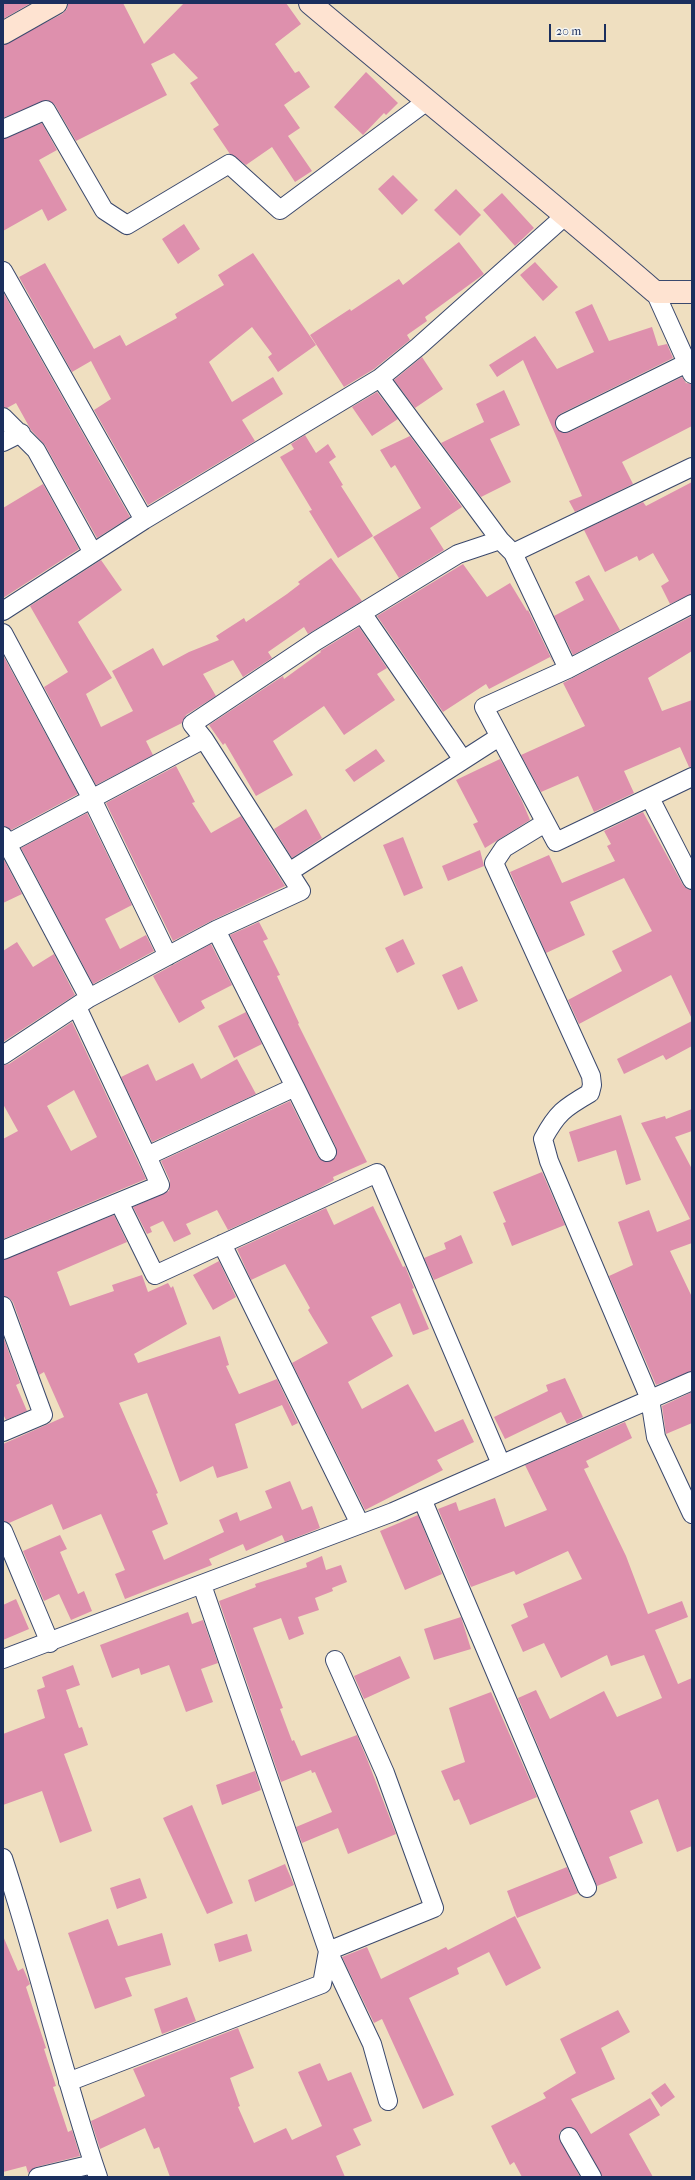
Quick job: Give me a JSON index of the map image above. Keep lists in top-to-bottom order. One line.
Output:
{"scale_bar":"20 m"}
